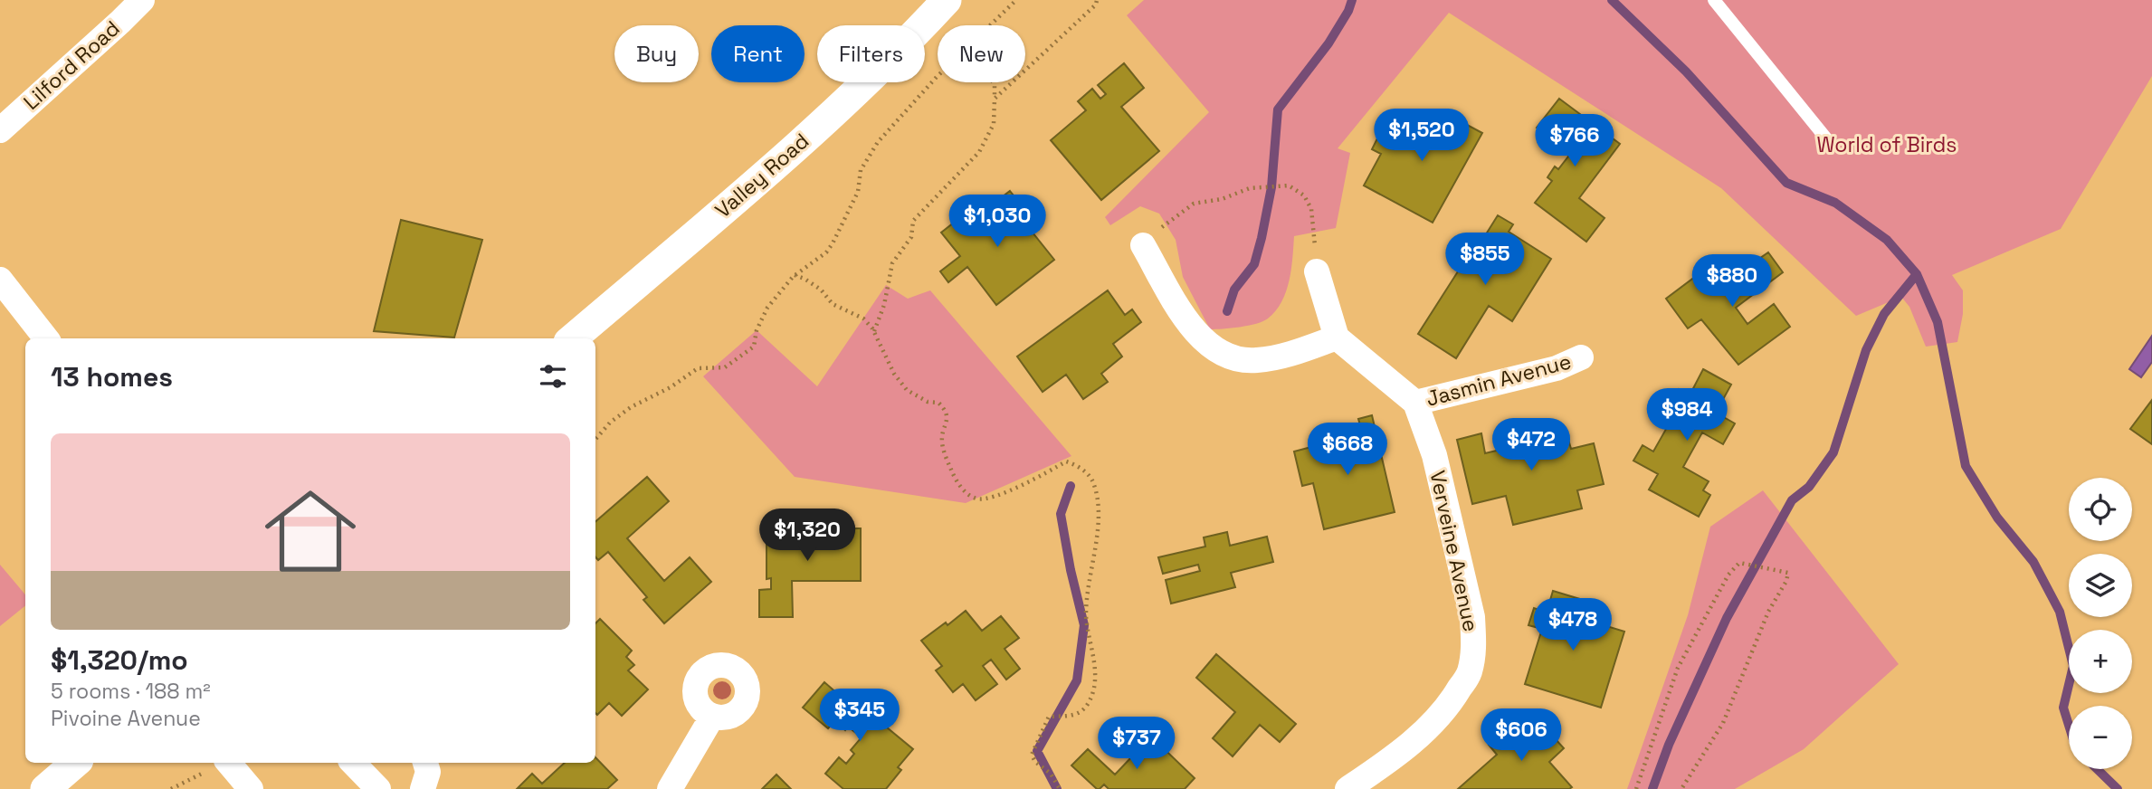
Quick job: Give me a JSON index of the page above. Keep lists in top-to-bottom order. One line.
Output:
{"streets":{"street":["Lilford Road","Valley Road","Jasmin Avenue","Verveine Avenue"]},"crossings":[["Jasmin Avenue","Verveine Avenue"]],"parks":["World of Birds"],"page":{"chip":["Buy","Rent","Filters","New"],"price":["$1,520","$766","$1,030","$855","$880","$984","$472","$668","$1,320","$478","$345","$606","$737"],"heading":"13 homes","list":[{"name":"$1,320/mo","note":"5 rooms · 188 m² · Pivoine Avenue"}],"map_buttons":["+","−"]}}
